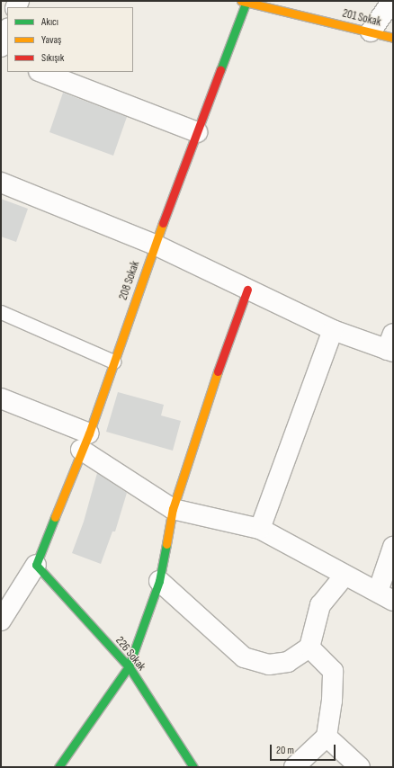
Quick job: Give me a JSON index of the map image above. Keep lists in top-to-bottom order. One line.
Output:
{"streets":{"street":["201 Sokak","208 Sokak","226 Sokak"]},"crossings":[["201 Sokak","208 Sokak"],["208 Sokak","226 Sokak"]],"legend":["Akıcı","Yavaş","Sıkışık"],"scale_bar":"20 m"}
